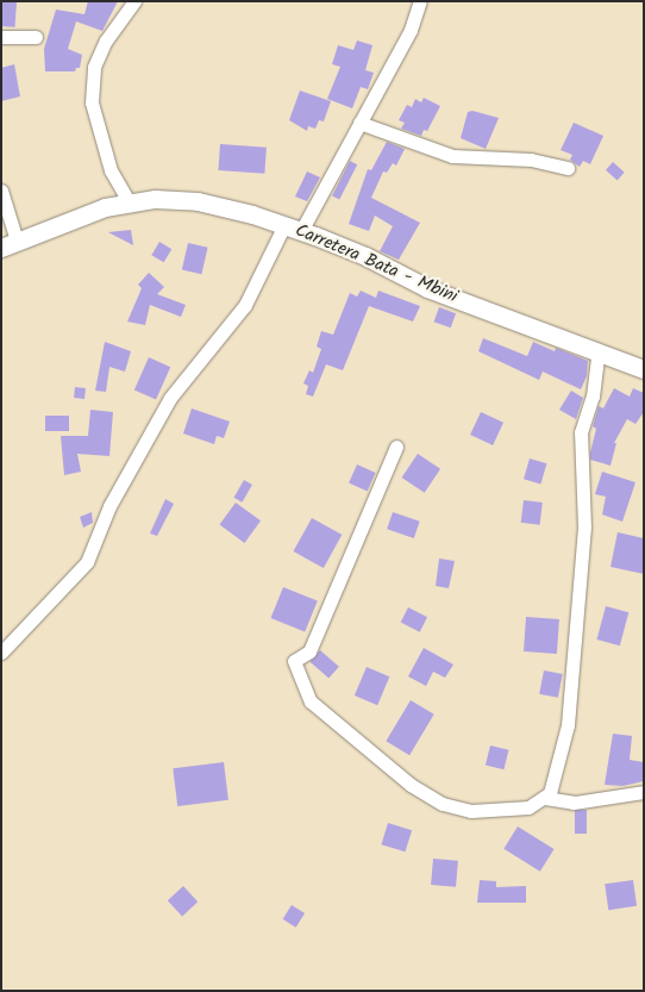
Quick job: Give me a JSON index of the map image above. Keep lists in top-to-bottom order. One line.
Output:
{"streets":{"main road":["Carretera Bata - Mbini"]}}
